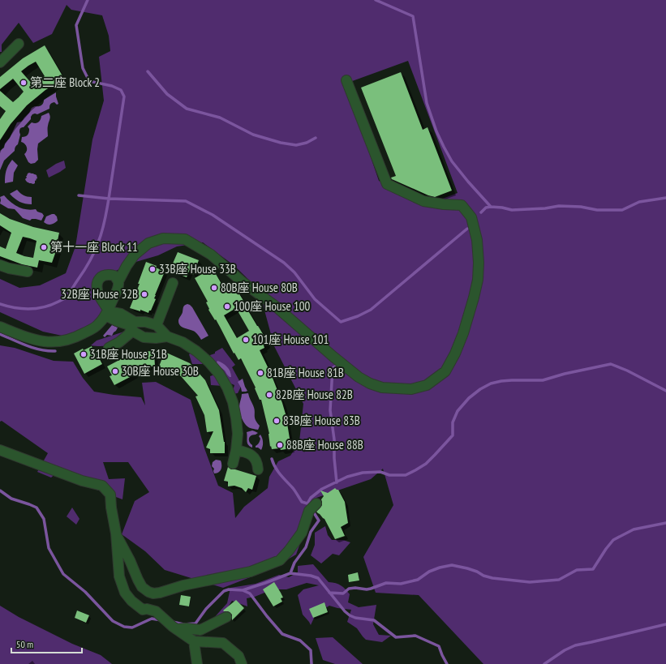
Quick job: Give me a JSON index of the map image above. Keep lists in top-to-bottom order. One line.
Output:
{"places":["第二座 Block 2","第十一座 Block 11","33B座 House 33B","80B座 House 80B","32B座 House 32B","100座 House 100","101座 House 101","31B座 House 31B","30B座 House 30B","81B座 House 81B","82B座 House 82B","83B座 House 83B","88B座 House 88B"],"scale_bar":"50 m"}
